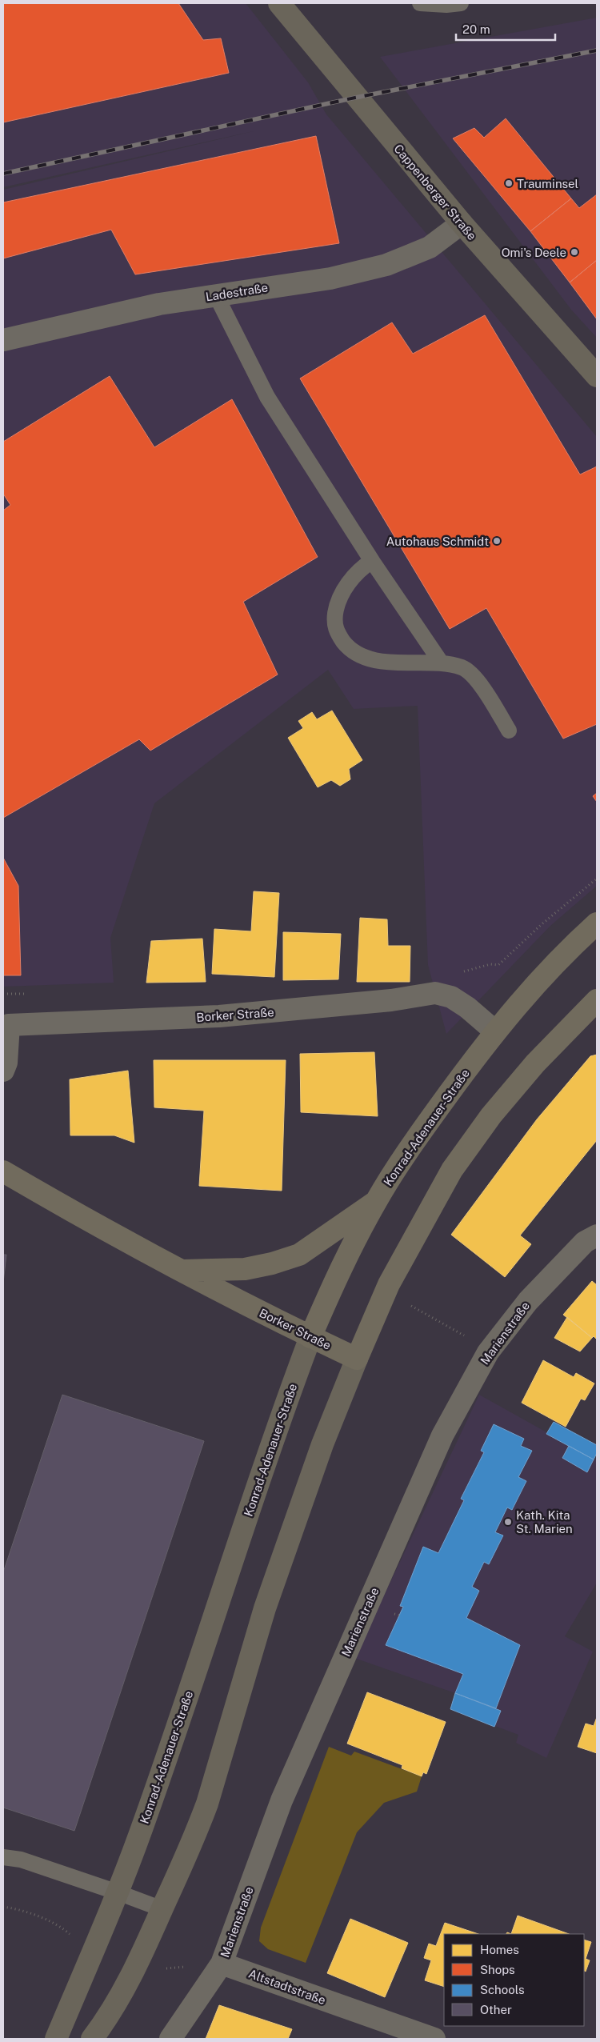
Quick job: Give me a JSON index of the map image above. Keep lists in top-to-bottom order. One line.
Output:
{"streets":{"main road":["Borker Straße","Konrad-Adenauer-Straße"],"street":["Cappenberger Straße","Ladestraße","Marienstraße","Altstadtstraße"]},"crossings":[["Cappenberger Straße","Ladestraße"],["Borker Straße","Konrad-Adenauer-Straße"],["Marienstraße","Altstadtstraße"]],"places":["Trauminsel","Omi's Deele","Autohaus Schmidt","Kath. Kita St. Marien"],"legend":["Homes","Shops","Schools","Other"],"scale_bar":"20 m"}
